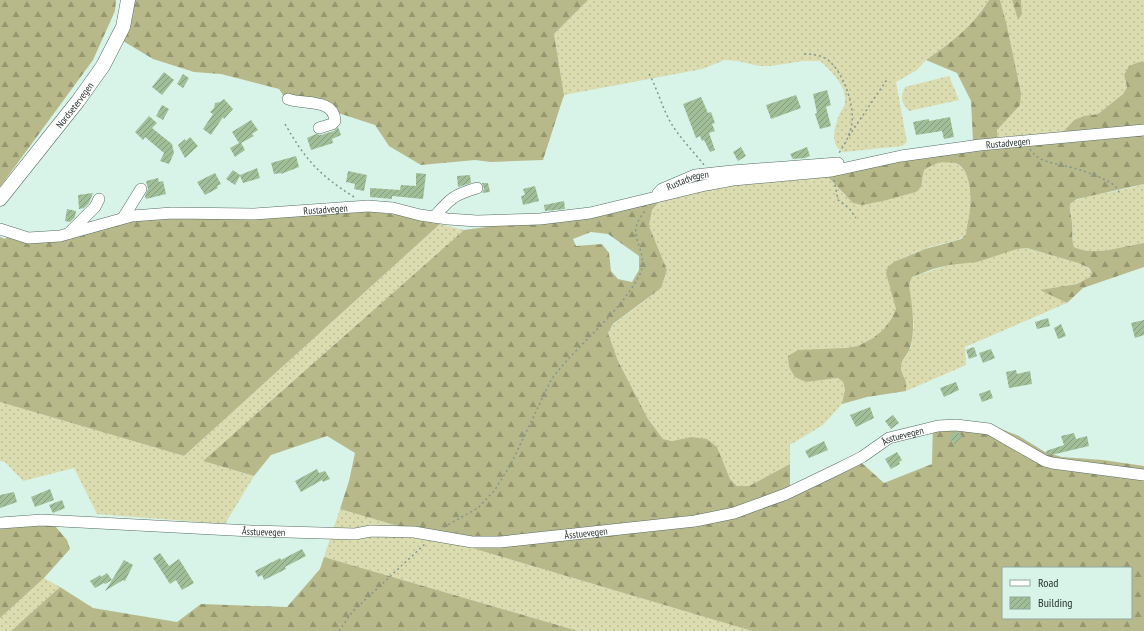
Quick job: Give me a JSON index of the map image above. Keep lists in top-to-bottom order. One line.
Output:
{"streets":{"main road":["Nordsetervegen"],"street":["Rustadvegen","Åsstuevegen"]},"legend":["Road","Building"]}
